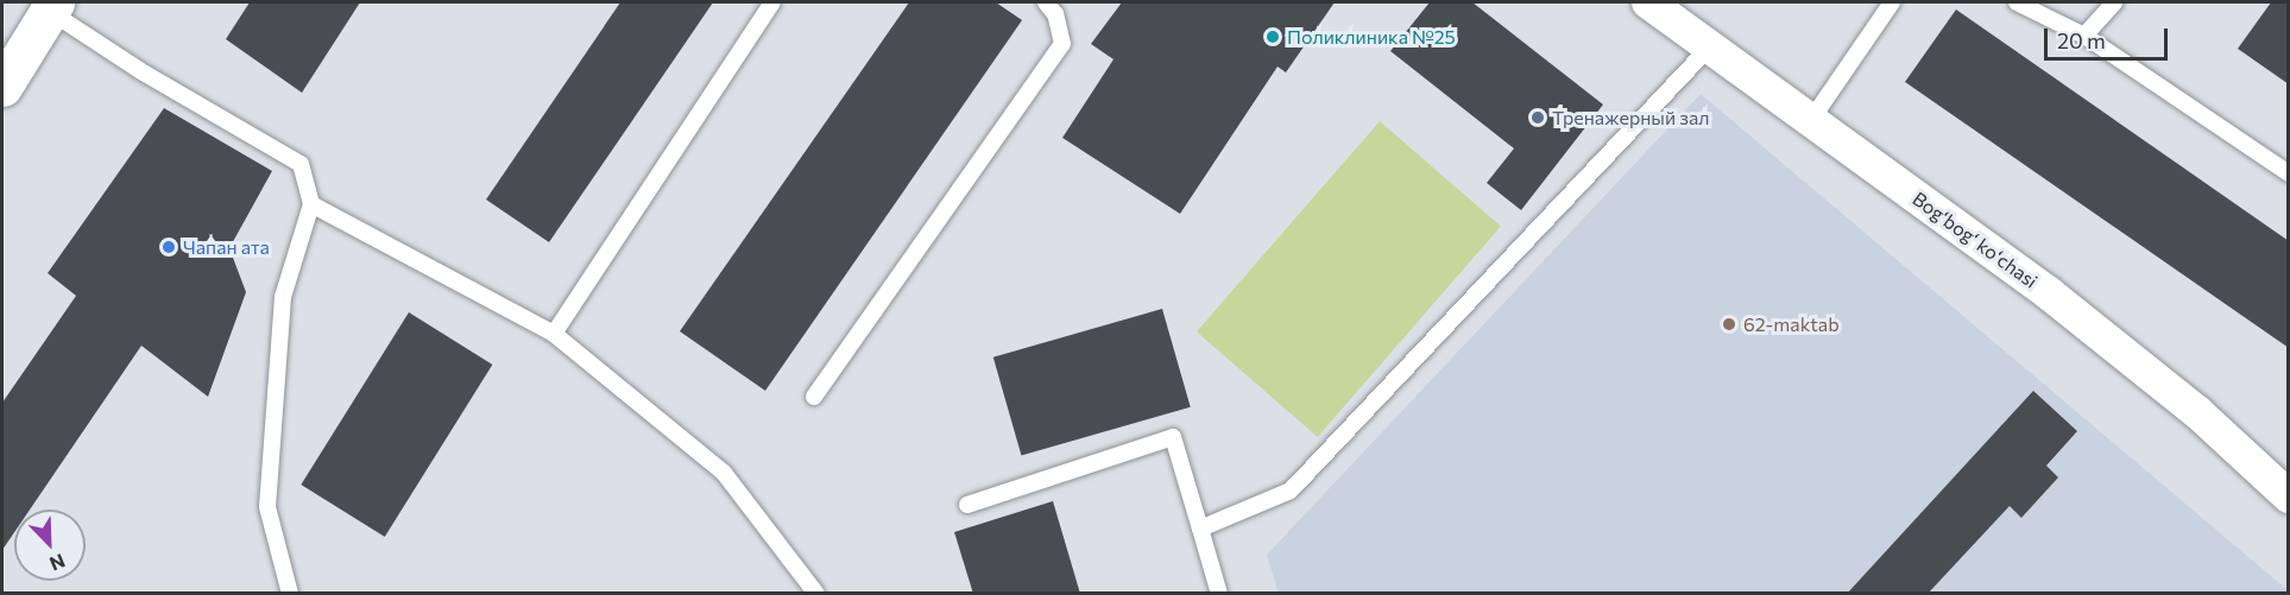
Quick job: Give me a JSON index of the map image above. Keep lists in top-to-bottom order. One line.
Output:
{"streets":{"street":["Bogʻbogʻ koʻchasi"]},"places":["Поликлиника №25","Тренажерный зал","Чапан ата","62-maktab"],"scale_bar":"20 m","north":"bottom right"}
